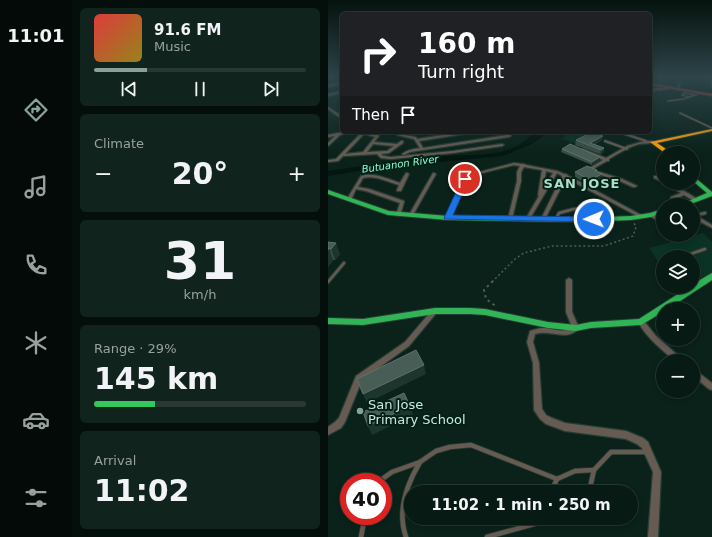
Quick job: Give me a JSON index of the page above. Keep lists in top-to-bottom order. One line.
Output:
{"districts":["SAN JOSE"],"water":["Butuanon River"],"places":["San Jose Primary School"],"page":{"tabs":"11:01","turn":["160 m","Turn right"],"song":["91.6 FM","Music"],"then":"Then","tile":["Climate",["31","km/h"],["Range · 29%","145 km"],["Arrival","11:02"]],"map_buttons":["+","−"],"heat":["−","20°","+"],"limit":"40","trip":"11:02 · 1 min · 250 m"}}
